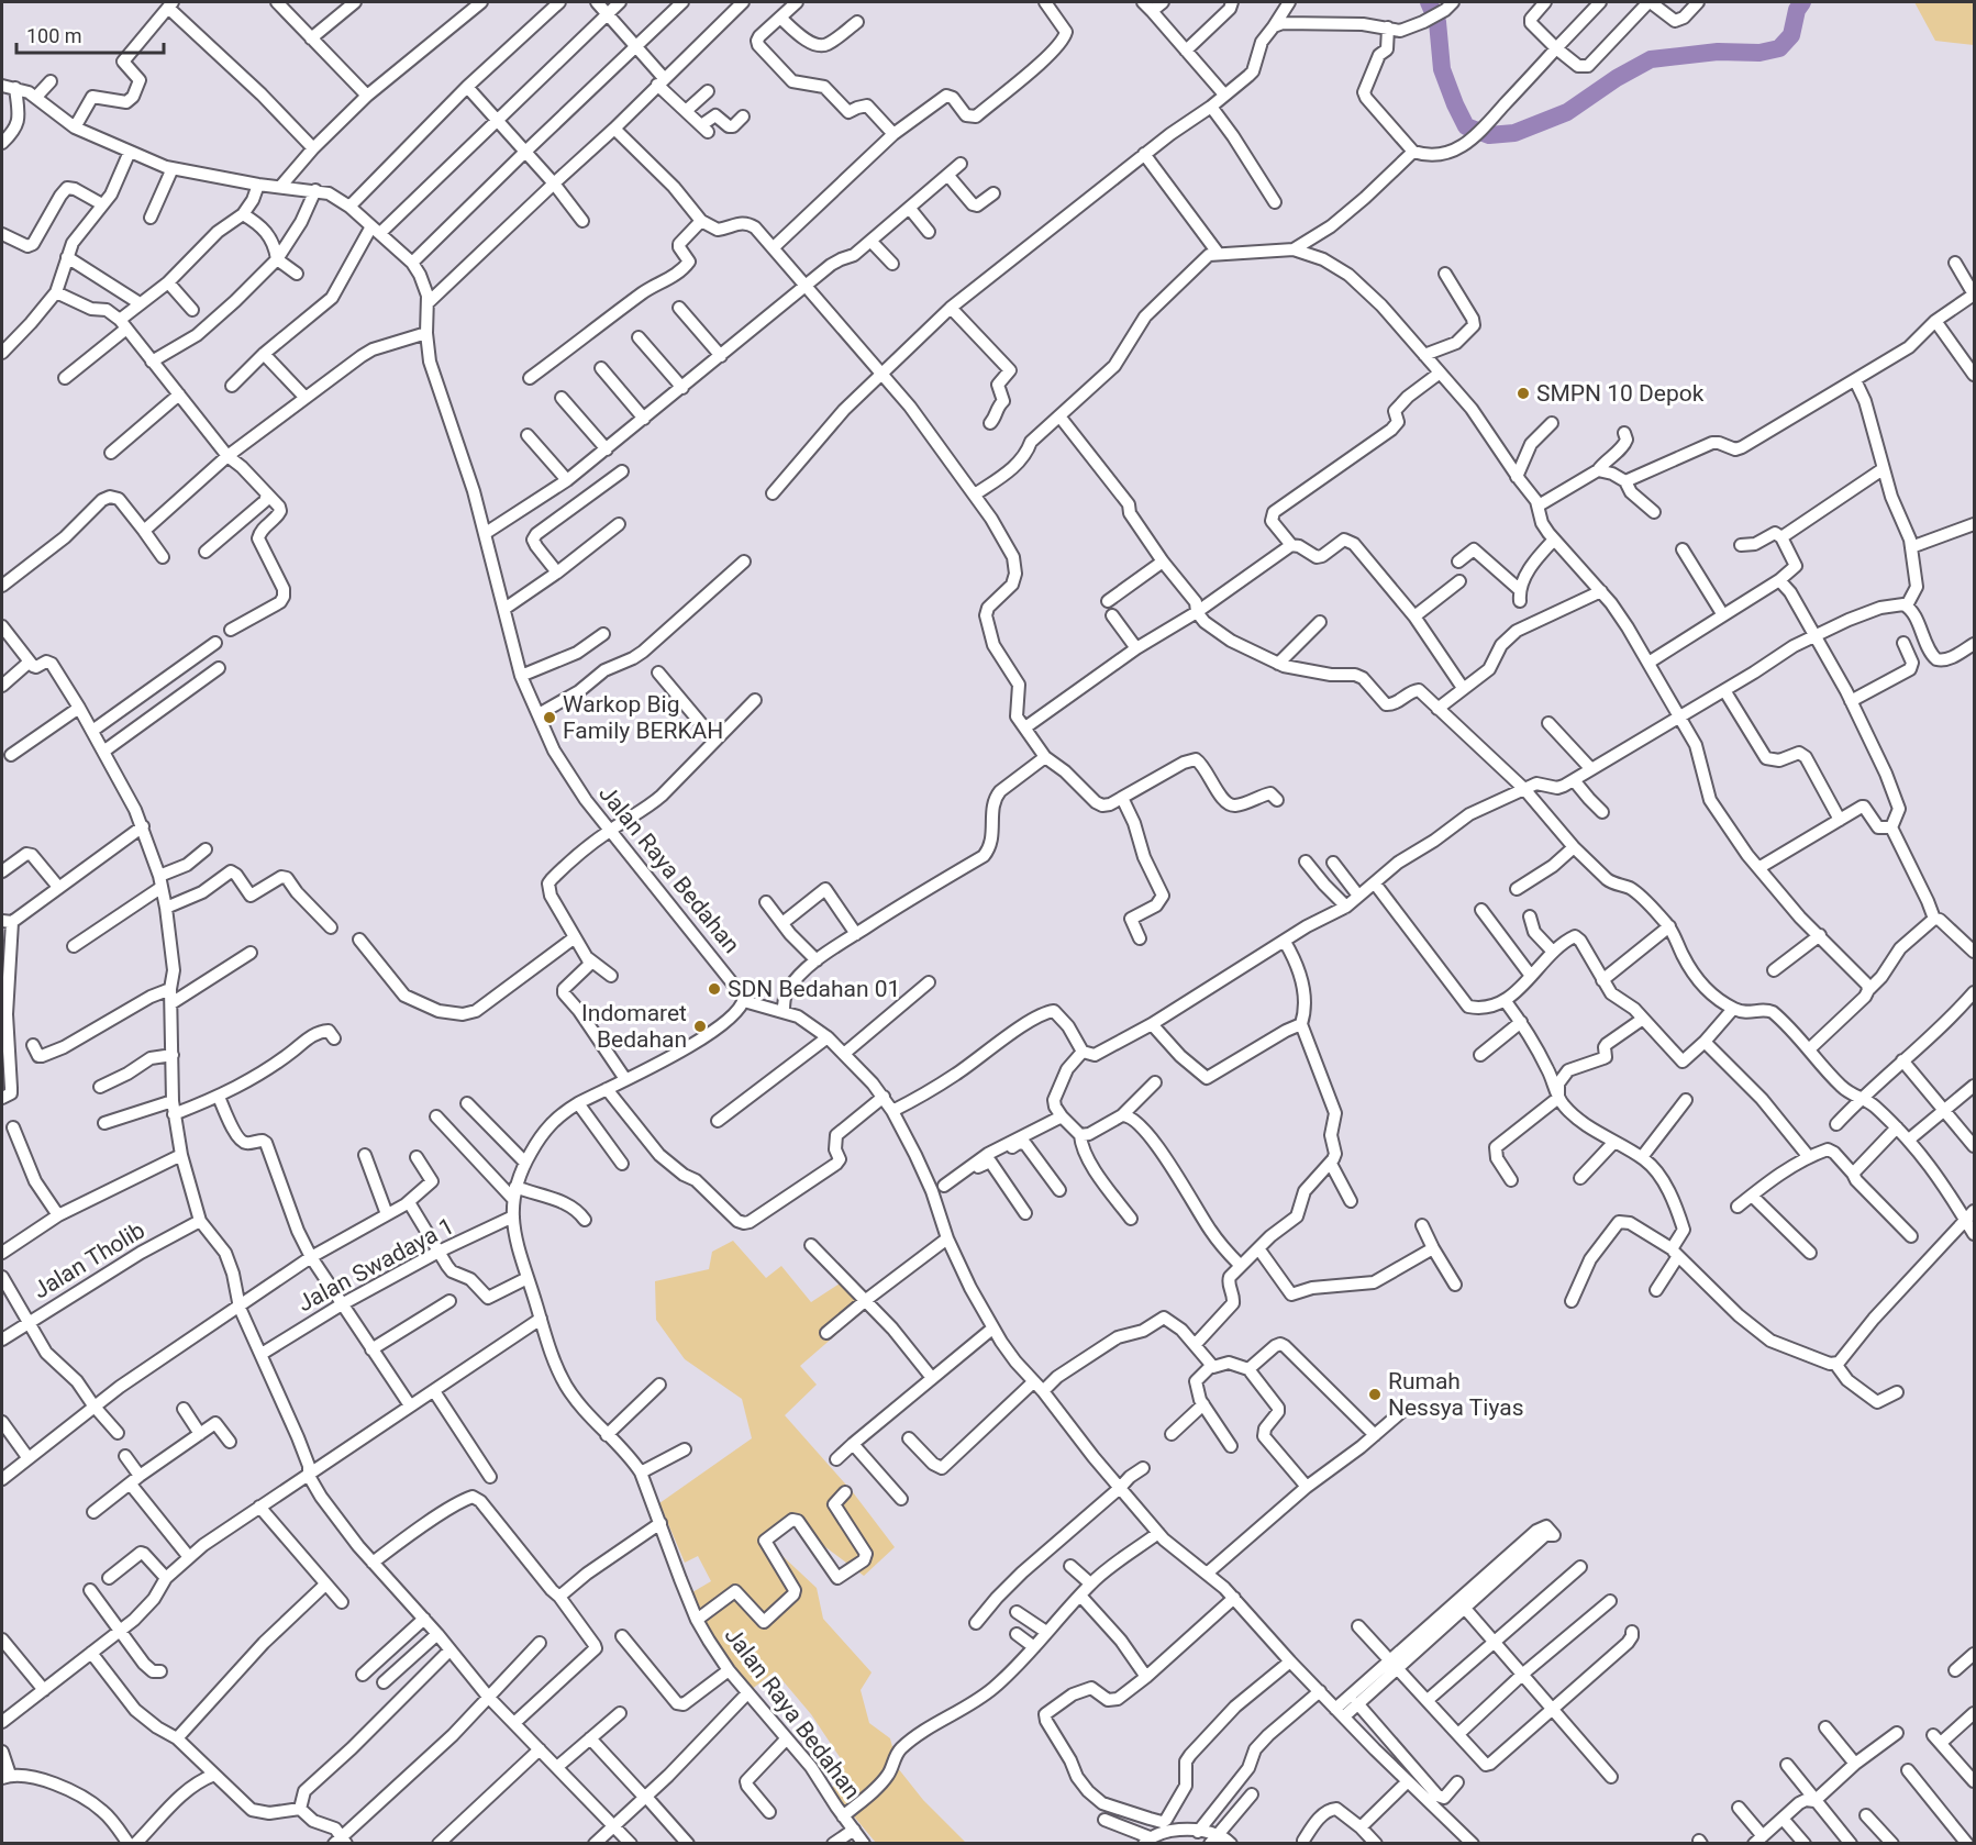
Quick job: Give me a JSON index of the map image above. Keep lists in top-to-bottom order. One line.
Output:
{"streets":{"street":["Jalan Raya Bedahan","Jalan Tholib","Jalan Swadaya 1"]},"crossings":[["Jalan Raya Bedahan","Jalan Swadaya 1"]],"places":["SMPN 10 Depok","Warkop Big Family BERKAH","SDN Bedahan 01","Indomaret Bedahan","Rumah Nessya Tiyas"],"scale_bar":"100 m"}
